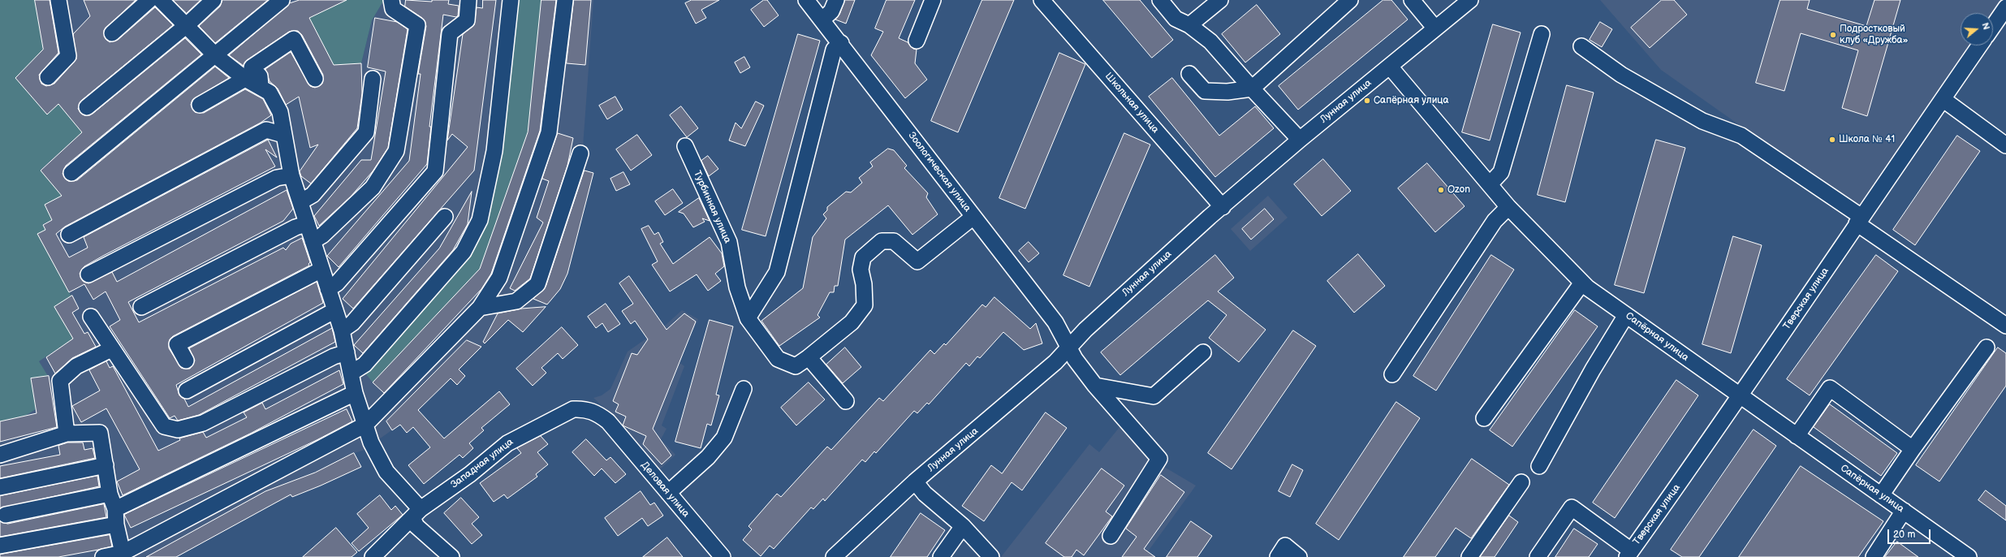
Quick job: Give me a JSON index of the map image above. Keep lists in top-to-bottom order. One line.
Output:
{"streets":{"street":["Лунная улица","Школьная улица","Зоологическая улица","Турбинная улица","Тверская улица","Сапёрная улица","Западная улица","Деловая улица"]},"crossings":[["Лунная улица","Школьная улица"],["Лунная улица","Зоологическая улица"],["Лунная улица","Сапёрная улица"],["Тверская улица","Сапёрная улица"],["Западная улица","Деловая улица"]],"places":["Подростковый клуб «Дружба»","Сапёрная улица","Школа № 41","Ozon"],"scale_bar":"20 m","north":"right"}
